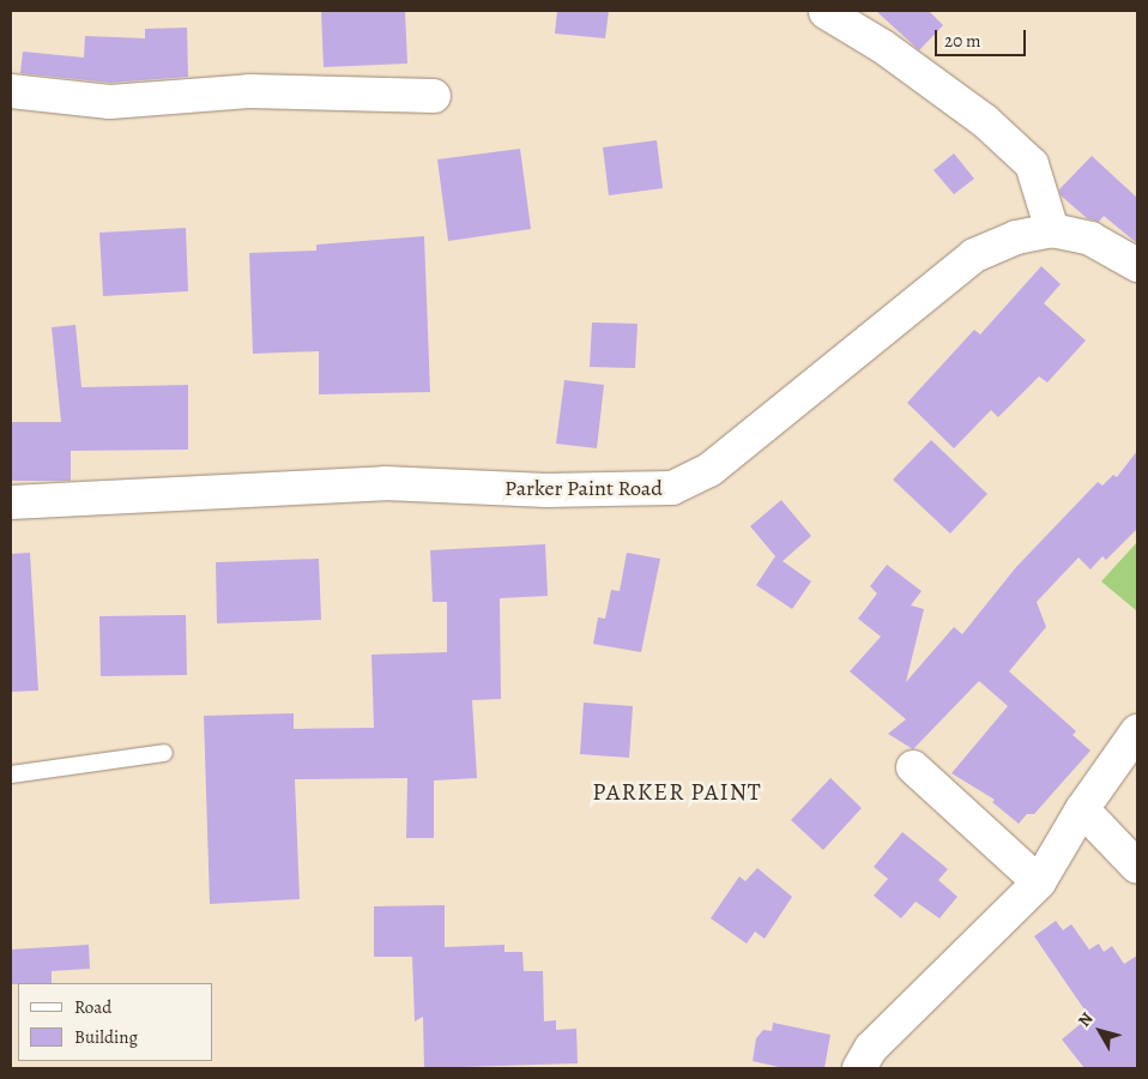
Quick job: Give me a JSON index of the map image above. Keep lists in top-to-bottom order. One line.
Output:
{"streets":{"street":["Parker Paint Road"]},"districts":["PARKER PAINT"],"legend":["Road","Building"],"scale_bar":"20 m","north":"top left"}
